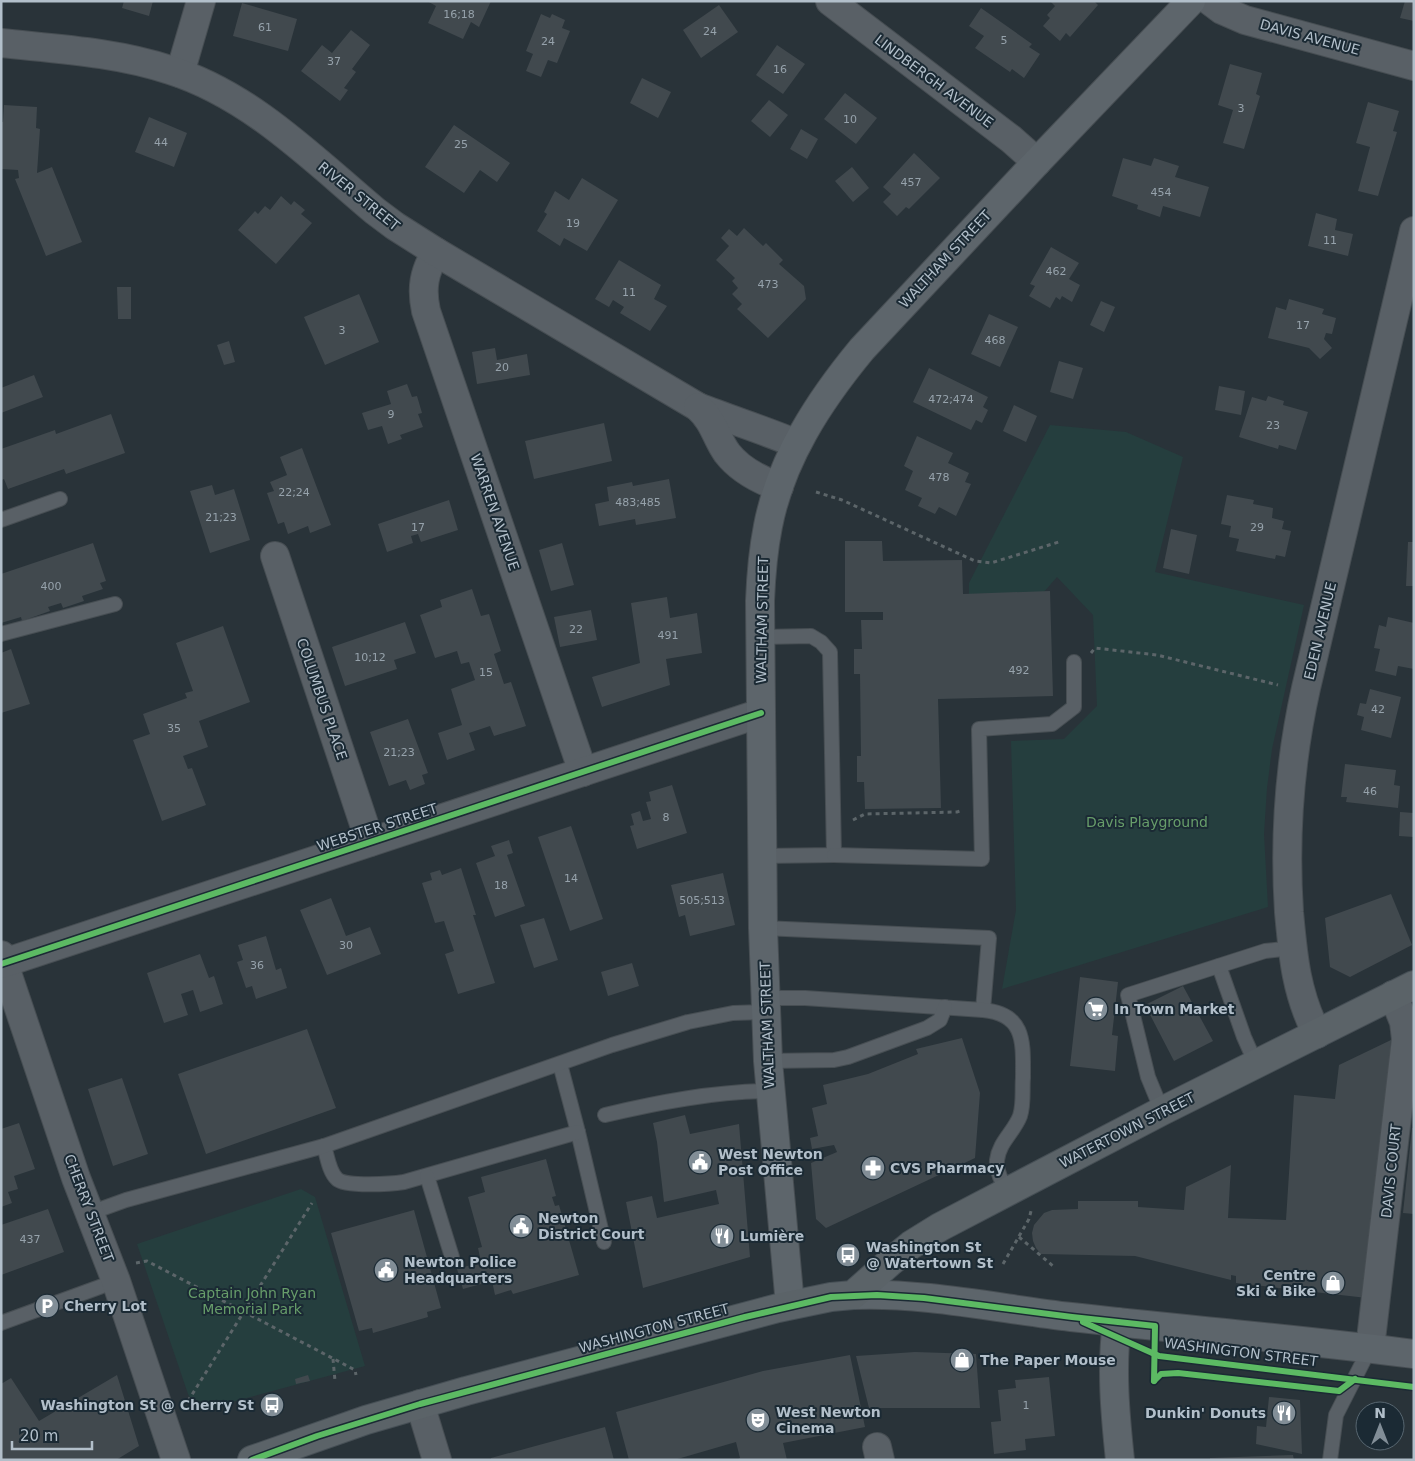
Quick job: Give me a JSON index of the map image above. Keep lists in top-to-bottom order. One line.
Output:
{"streets":{"main road":["WALTHAM STREET","WATERTOWN STREET","WASHINGTON STREET"],"street":["DAVIS AVENUE","LINDBERGH AVENUE","RIVER STREET","WARREN AVENUE","EDEN AVENUE","COLUMBUS PLACE","WEBSTER STREET","DAVIS COURT","CHERRY STREET"]},"crossings":[["LINDBERGH AVENUE","WALTHAM STREET"],["RIVER STREET","WALTHAM STREET"],["RIVER STREET","WARREN AVENUE"],["WALTHAM STREET","WEBSTER STREET"],["WALTHAM STREET","WASHINGTON STREET"],["WARREN AVENUE","WEBSTER STREET"],["EDEN AVENUE","WATERTOWN STREET"],["COLUMBUS PLACE","WEBSTER STREET"],["WEBSTER STREET","CHERRY STREET"],["WATERTOWN STREET","DAVIS COURT"],["WATERTOWN STREET","WASHINGTON STREET"],["DAVIS COURT","WASHINGTON STREET"]],"parks":["Davis Playground","Captain John Ryan Memorial Park"],"places":{"supermarket":["In Town Market"],"public building":["West Newton Post Office","Newton District Court","Newton Police Headquarters"],"pharmacy":["CVS Pharmacy"],"restaurant":["Lumière","Dunkin' Donuts"],"bus stop":["Washington St @ Watertown St","Washington St @ Cherry St"],"shop":["Centre Ski & Bike","The Paper Mouse"],"parking":["Cherry Lot"],"theatre":["West Newton Cinema"]},"house_numbers":["16;18","61","24","5","24","37","16","3","10","44","25","457","454","19","11","462","473","11","17","3","468","20","472;474","9","23","478","22;24","483;485","21;23","17","29","400","22","491","10;12","492","15","42","35","21;23","46","8","14","18","505;513","30","36","437","1"],"scale_bar":"20 m","north":"top"}
